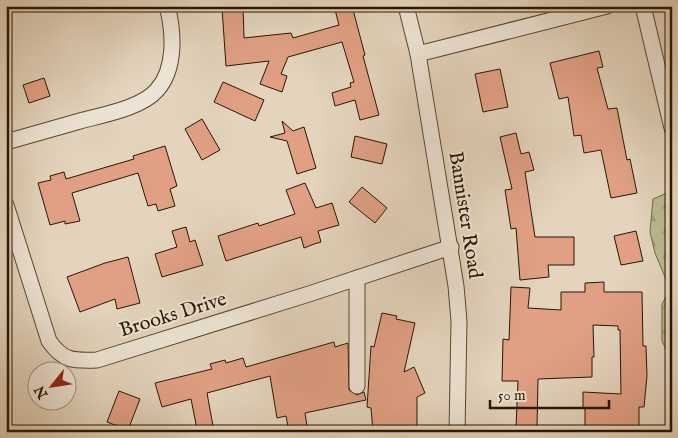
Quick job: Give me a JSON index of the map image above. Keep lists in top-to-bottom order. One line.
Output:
{"streets":{"street":["Bannister Road","Brooks Drive"]},"crossings":[["Bannister Road","Brooks Drive"]],"scale_bar":"50 m","north":"bottom left"}
